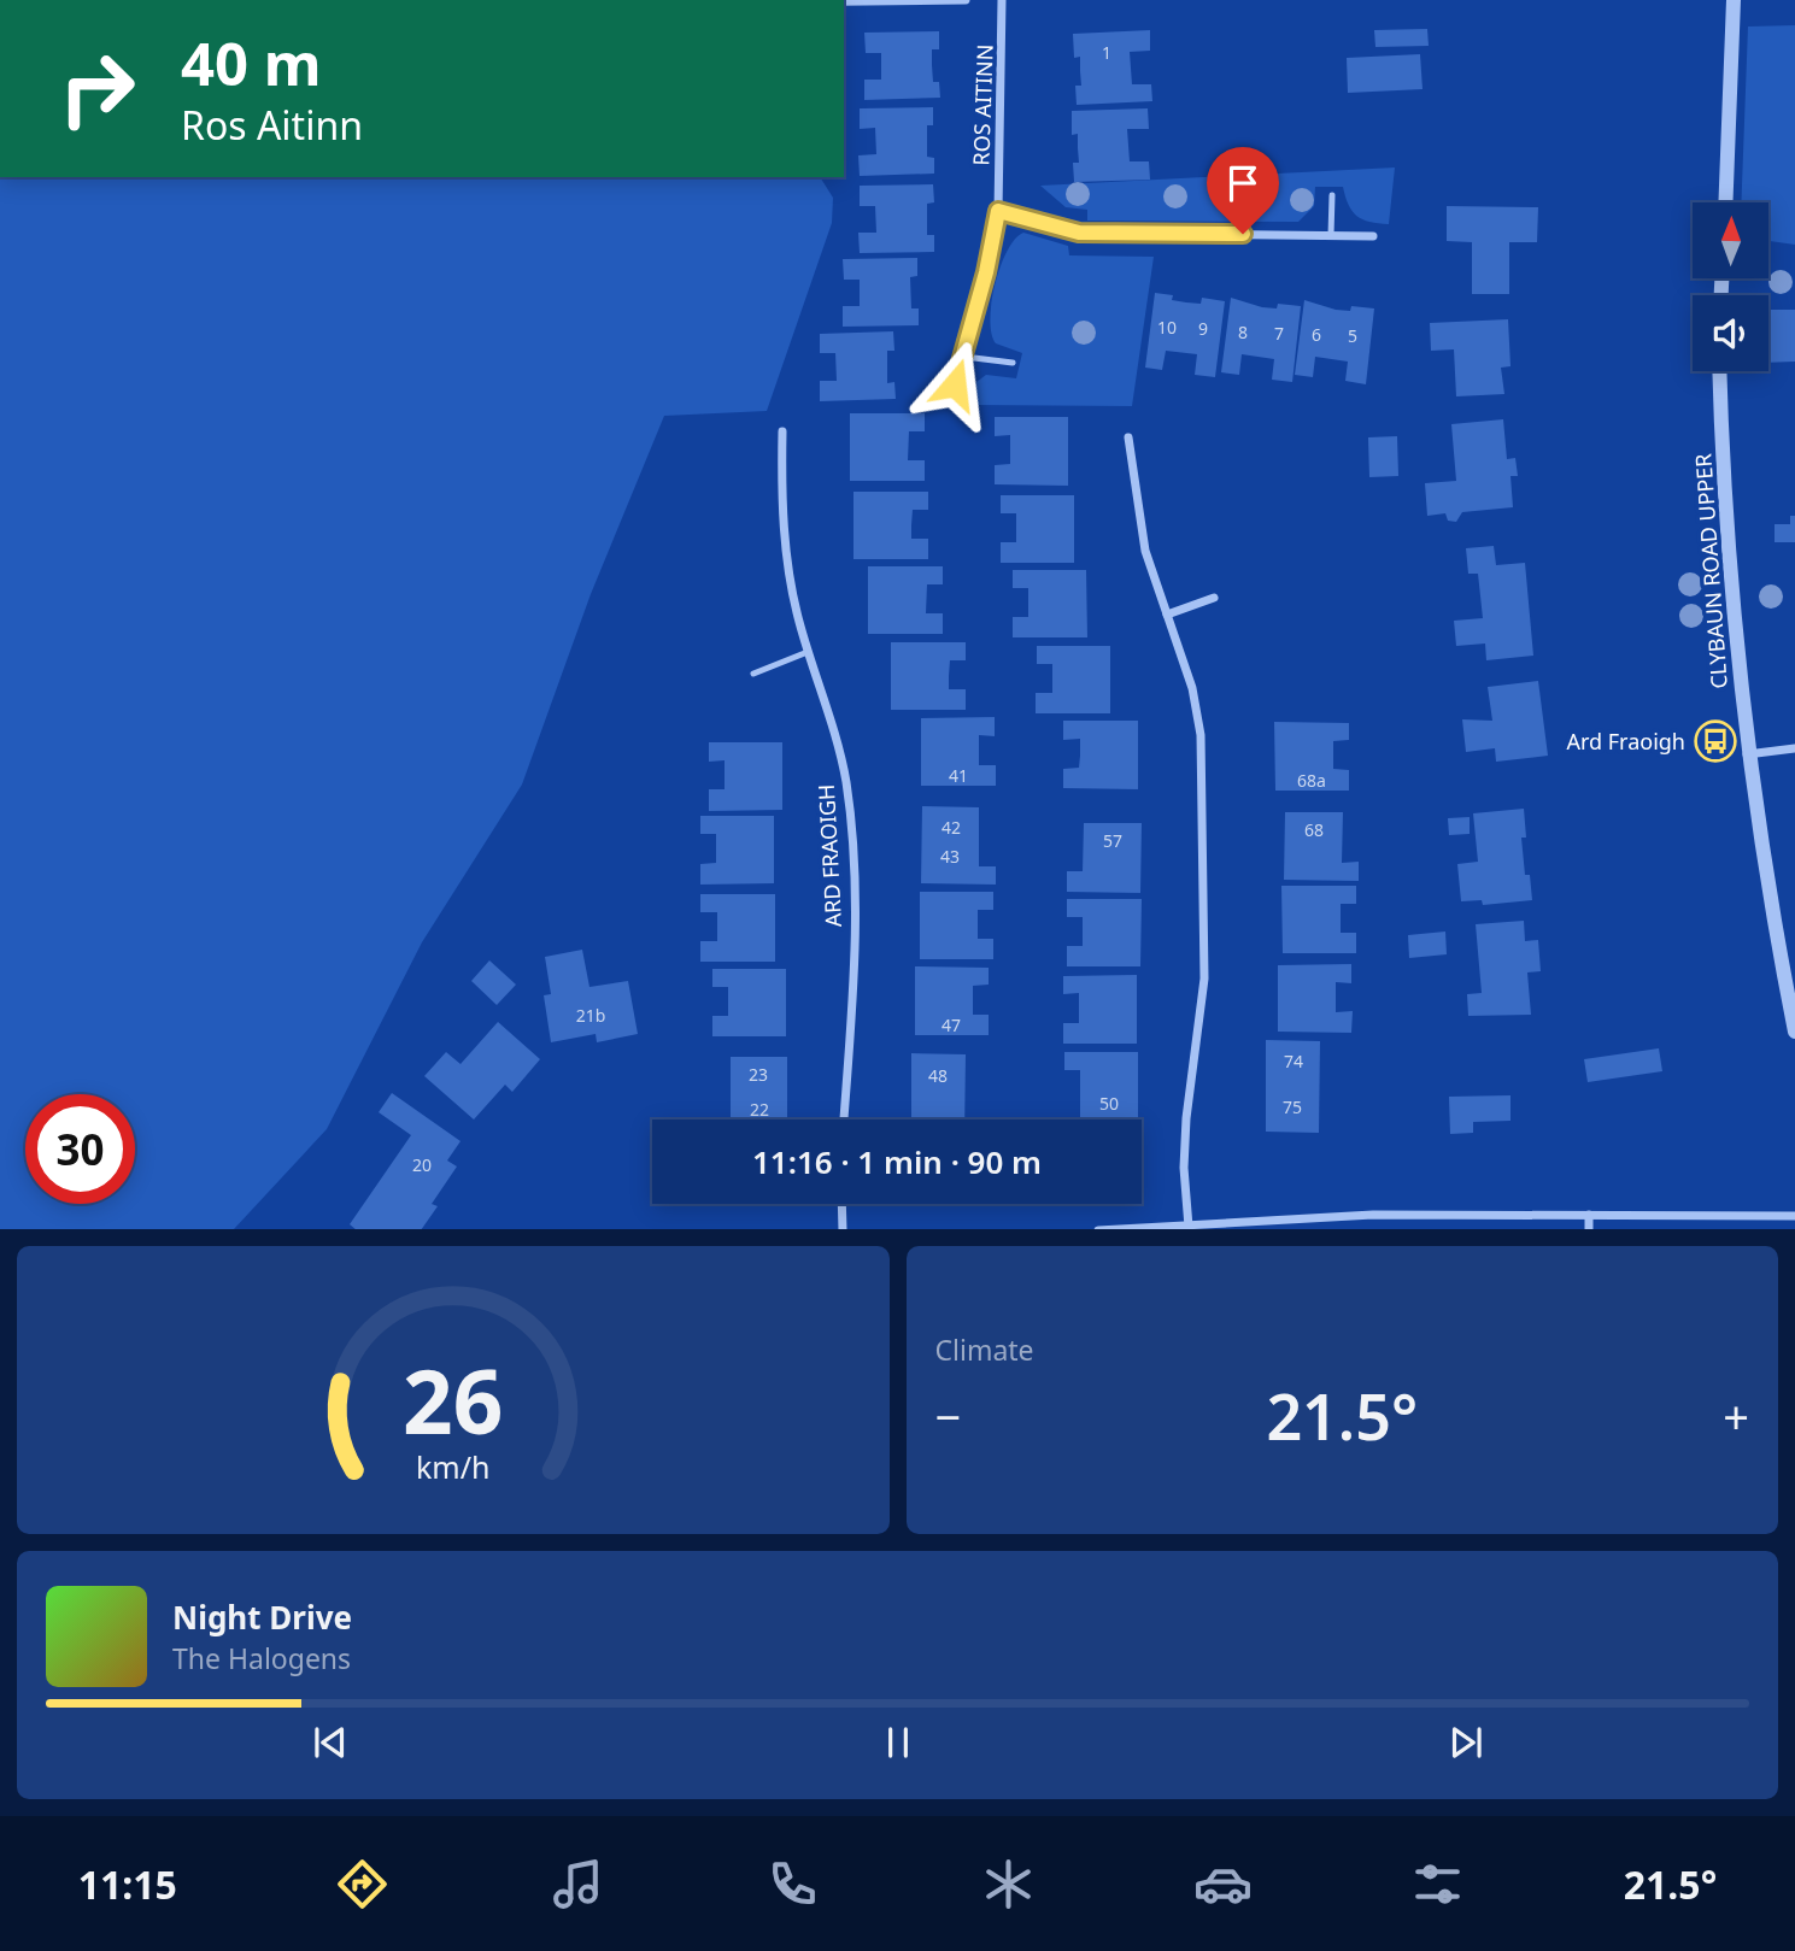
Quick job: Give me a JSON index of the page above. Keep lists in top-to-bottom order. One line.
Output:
{"streets":{"street":["ROS AITINN","CLYBAUN ROAD UPPER","ARD FRAOIGH"]},"places":{"bus stop":["Ard Fraoigh"]},"house_numbers":["1","10","9","8","7","6","5","41","68a","42","68","57","43","21b","47","74","23","48","50","75","22","20"],"north":"top","page":{"turn":["40 m","Ros Aitinn"],"limit":"30","trip":"11:16 · 1 min · 90 m","tile":"Climate","heat":["−","21.5°","+"],"song":["Night Drive","The Halogens"],"tabs":["11:15","21.5°"],"gauge":["26","km/h"]}}
